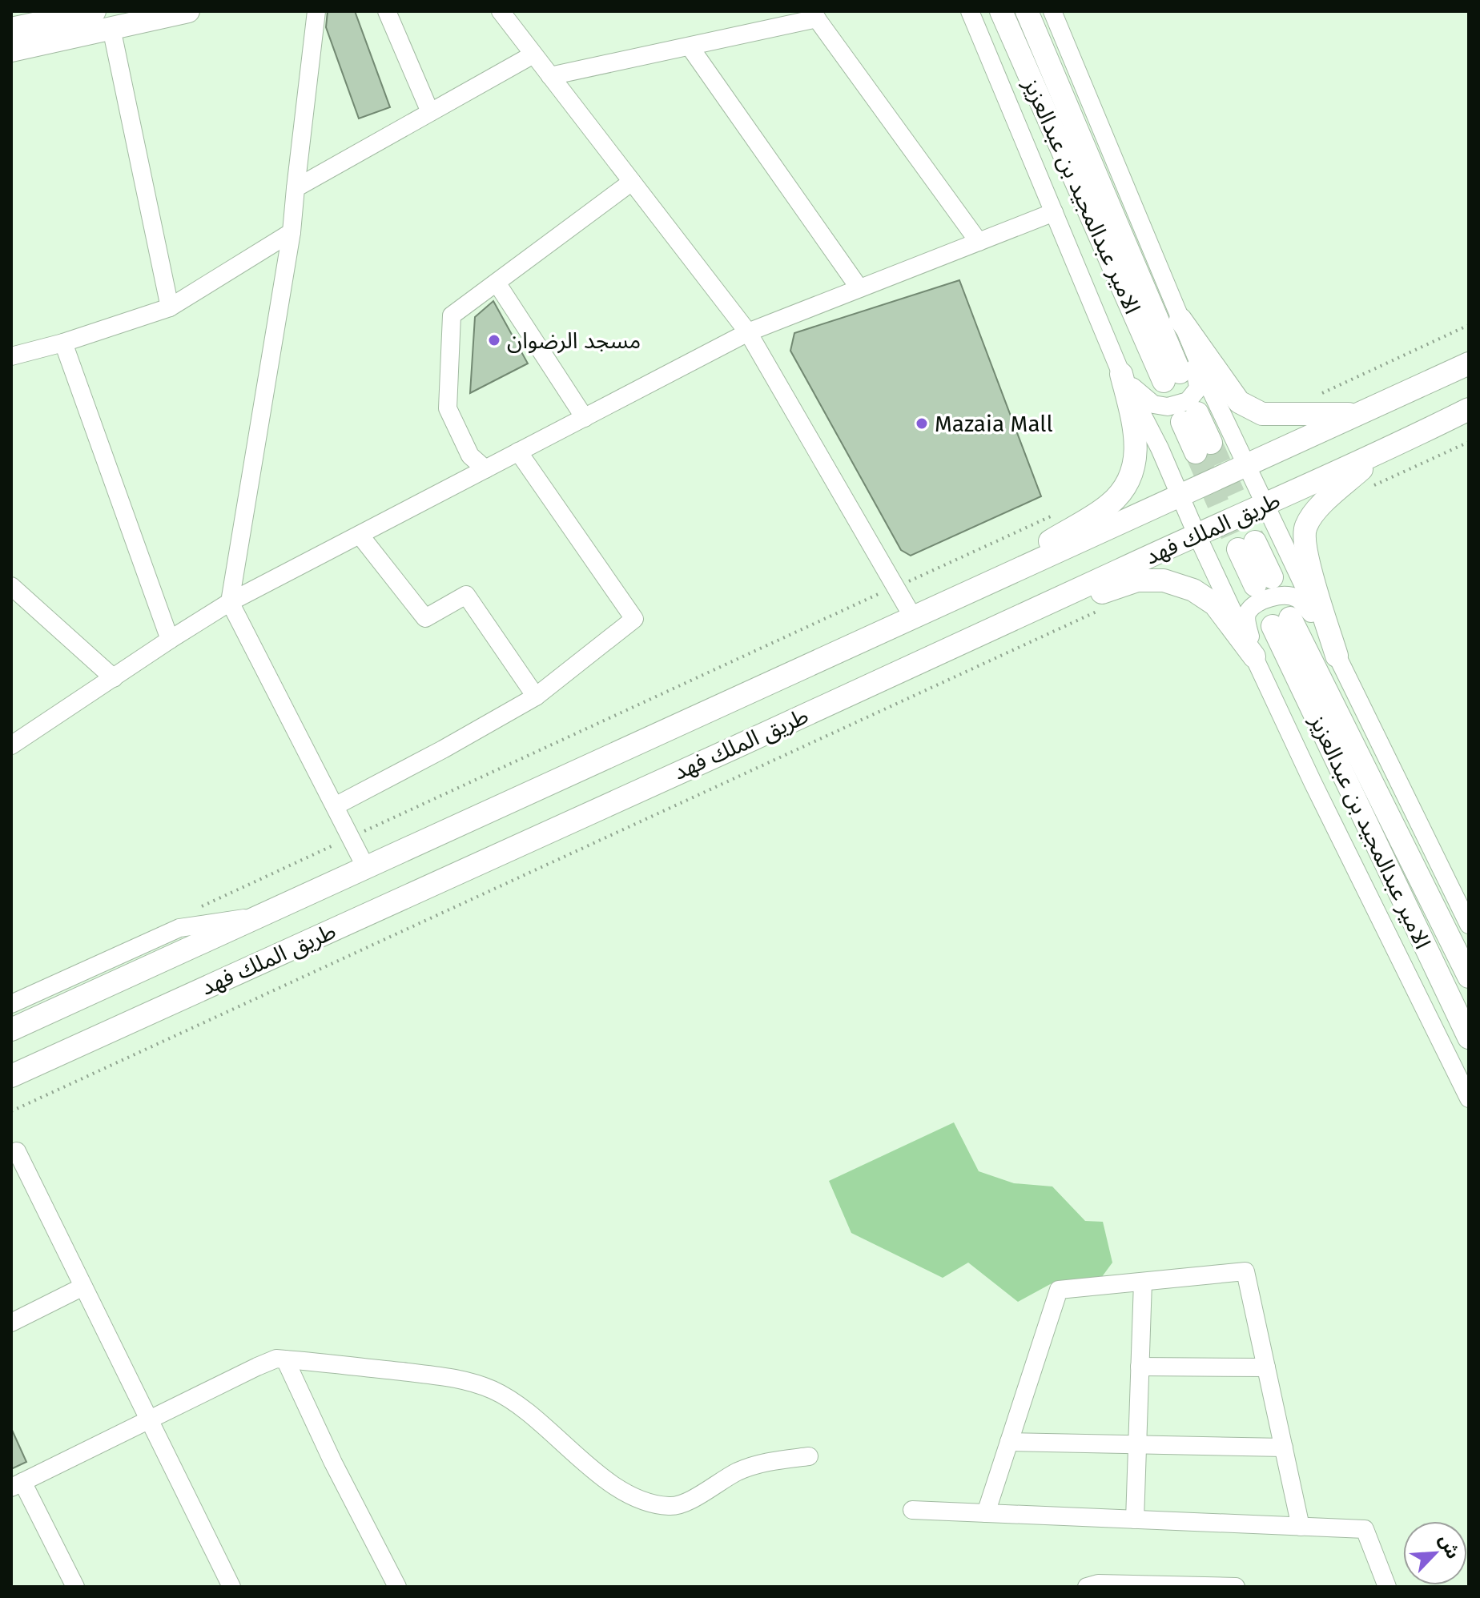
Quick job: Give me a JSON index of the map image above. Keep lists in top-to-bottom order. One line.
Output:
{"streets":{"main road":["الامير عبدالمجيد بن عبدالعزيز","طريق الملك فهد"]},"places":["مسجد الرضوان","Mazaia Mall"],"north":"top right"}
